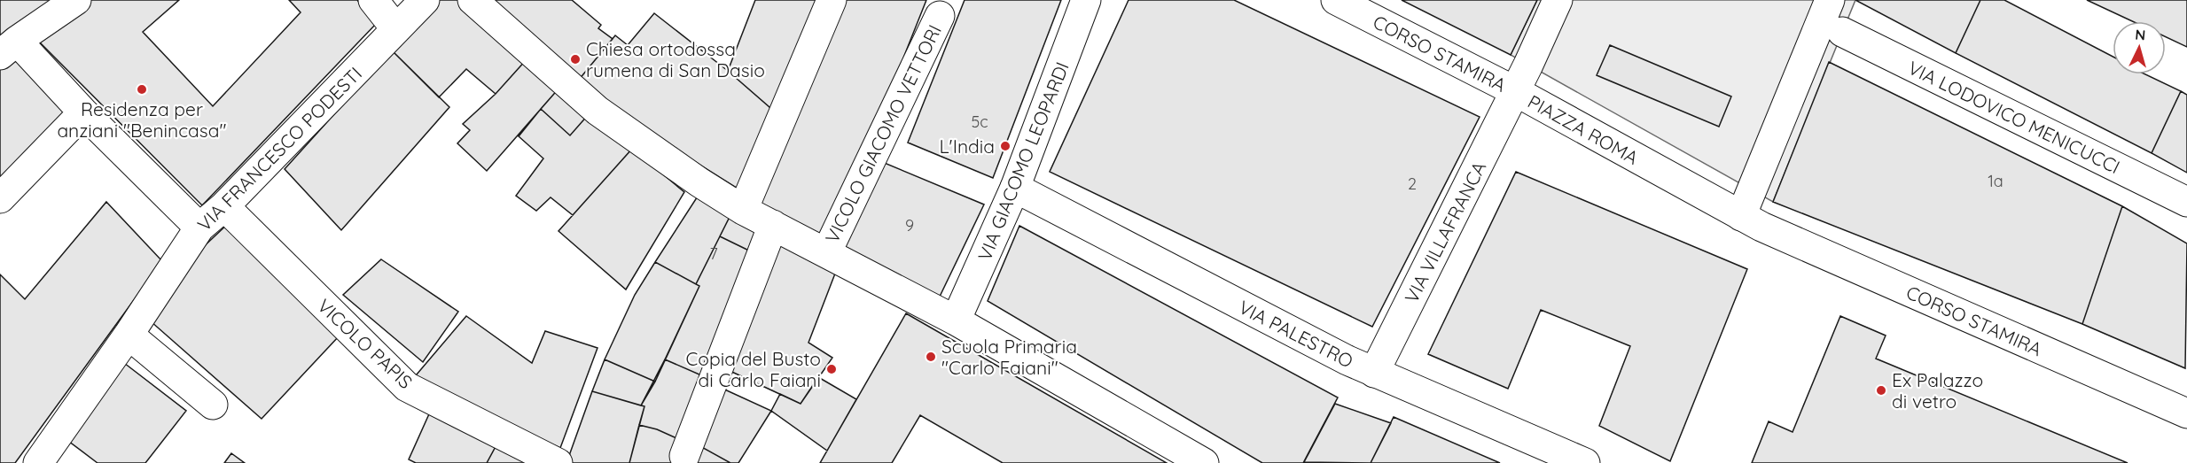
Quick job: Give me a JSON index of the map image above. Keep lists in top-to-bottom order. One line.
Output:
{"streets":{"street":["CORSO STAMIRA","VIA LODOVICO MENICUCCI","PIAZZA ROMA","VICOLO GIACOMO VETTORI","VIA FRANCESCO PODESTI","VIA GIACOMO LEOPARDI","VIA VILLAFRANCA","VIA PALESTRO","VICOLO PAPIS"]},"crossings":[["CORSO STAMIRA","PIAZZA ROMA"],["CORSO STAMIRA","VIA VILLAFRANCA"],["PIAZZA ROMA","VIA VILLAFRANCA"],["VIA FRANCESCO PODESTI","VICOLO PAPIS"],["VIA GIACOMO LEOPARDI","VIA PALESTRO"],["VIA VILLAFRANCA","VIA PALESTRO"]],"places":["Chiesa ortodossa rumena di San Dasio","Residenza per anziani \"Benincasa\"","L'India","Scuola Primaria \"Carlo Faiani\"","Copia del Busto di Carlo Faiani","Ex Palazzo di vetro"],"house_numbers":["5c","1a","2","9","7"],"north":"top"}
